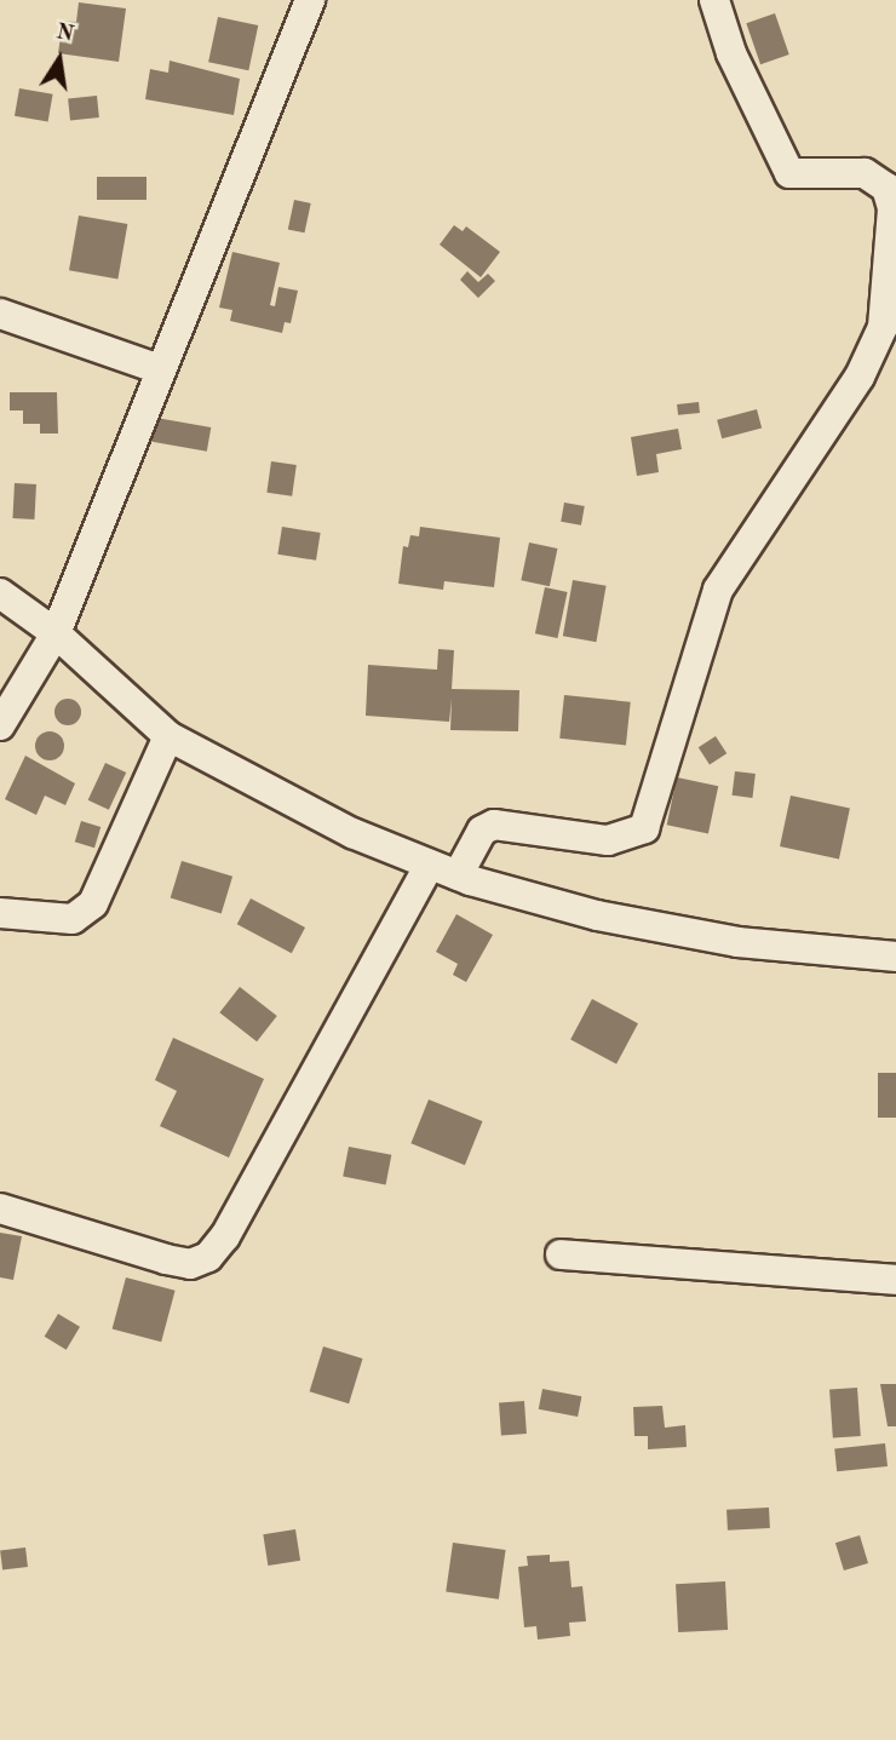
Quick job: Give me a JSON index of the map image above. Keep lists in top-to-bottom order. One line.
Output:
{"north":"top"}
